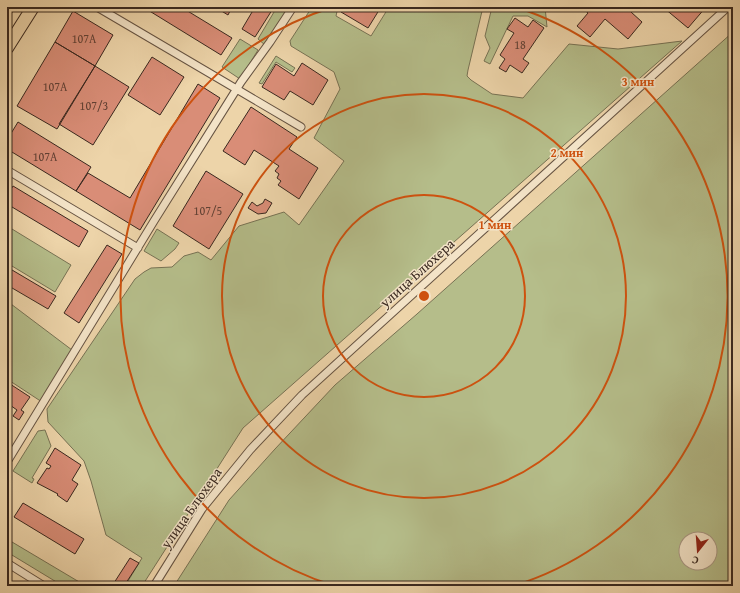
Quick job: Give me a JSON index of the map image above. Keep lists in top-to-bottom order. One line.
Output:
{"streets":{"street":["улица Блюхера"]},"house_numbers":["107А","18","107А","107/3","107А","107/5"],"north":"bottom","rings":["3 мин","2 мин","1 мин"]}
